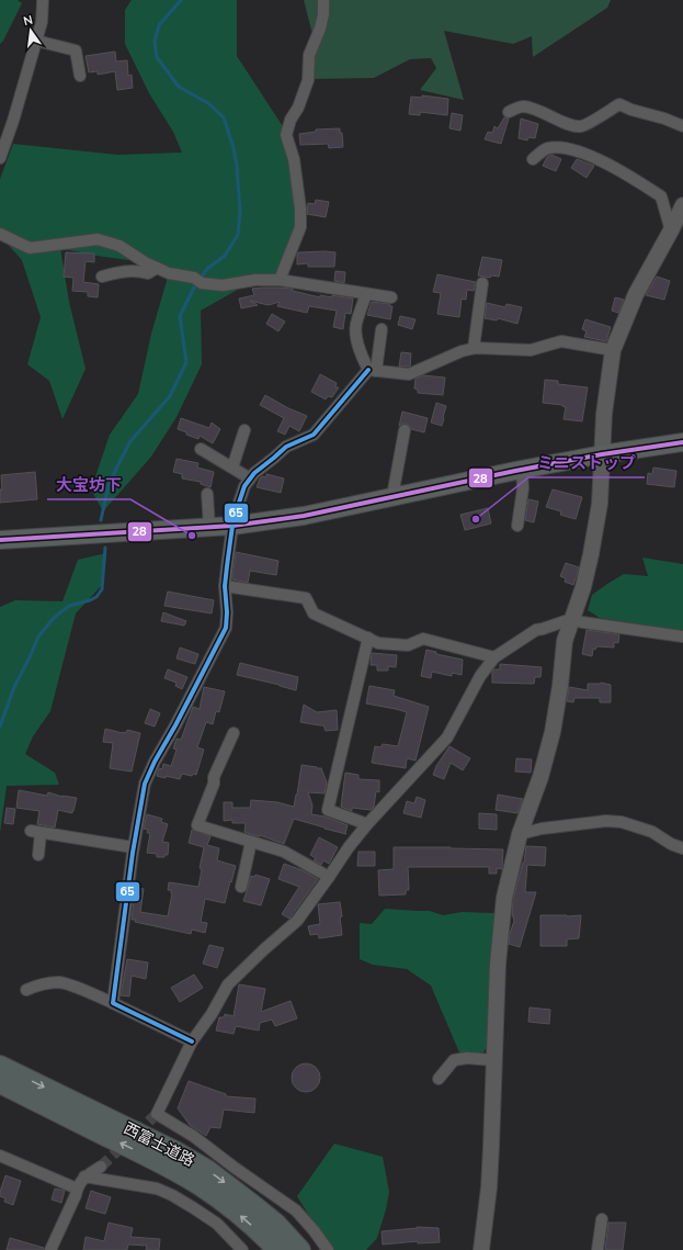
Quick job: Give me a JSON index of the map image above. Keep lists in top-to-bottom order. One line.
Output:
{"streets":{"highway":["西富士道路"]},"places":["ミニストップ","大宝坊下"],"lines":["transit line 65","transit line 28"],"north":"top"}
